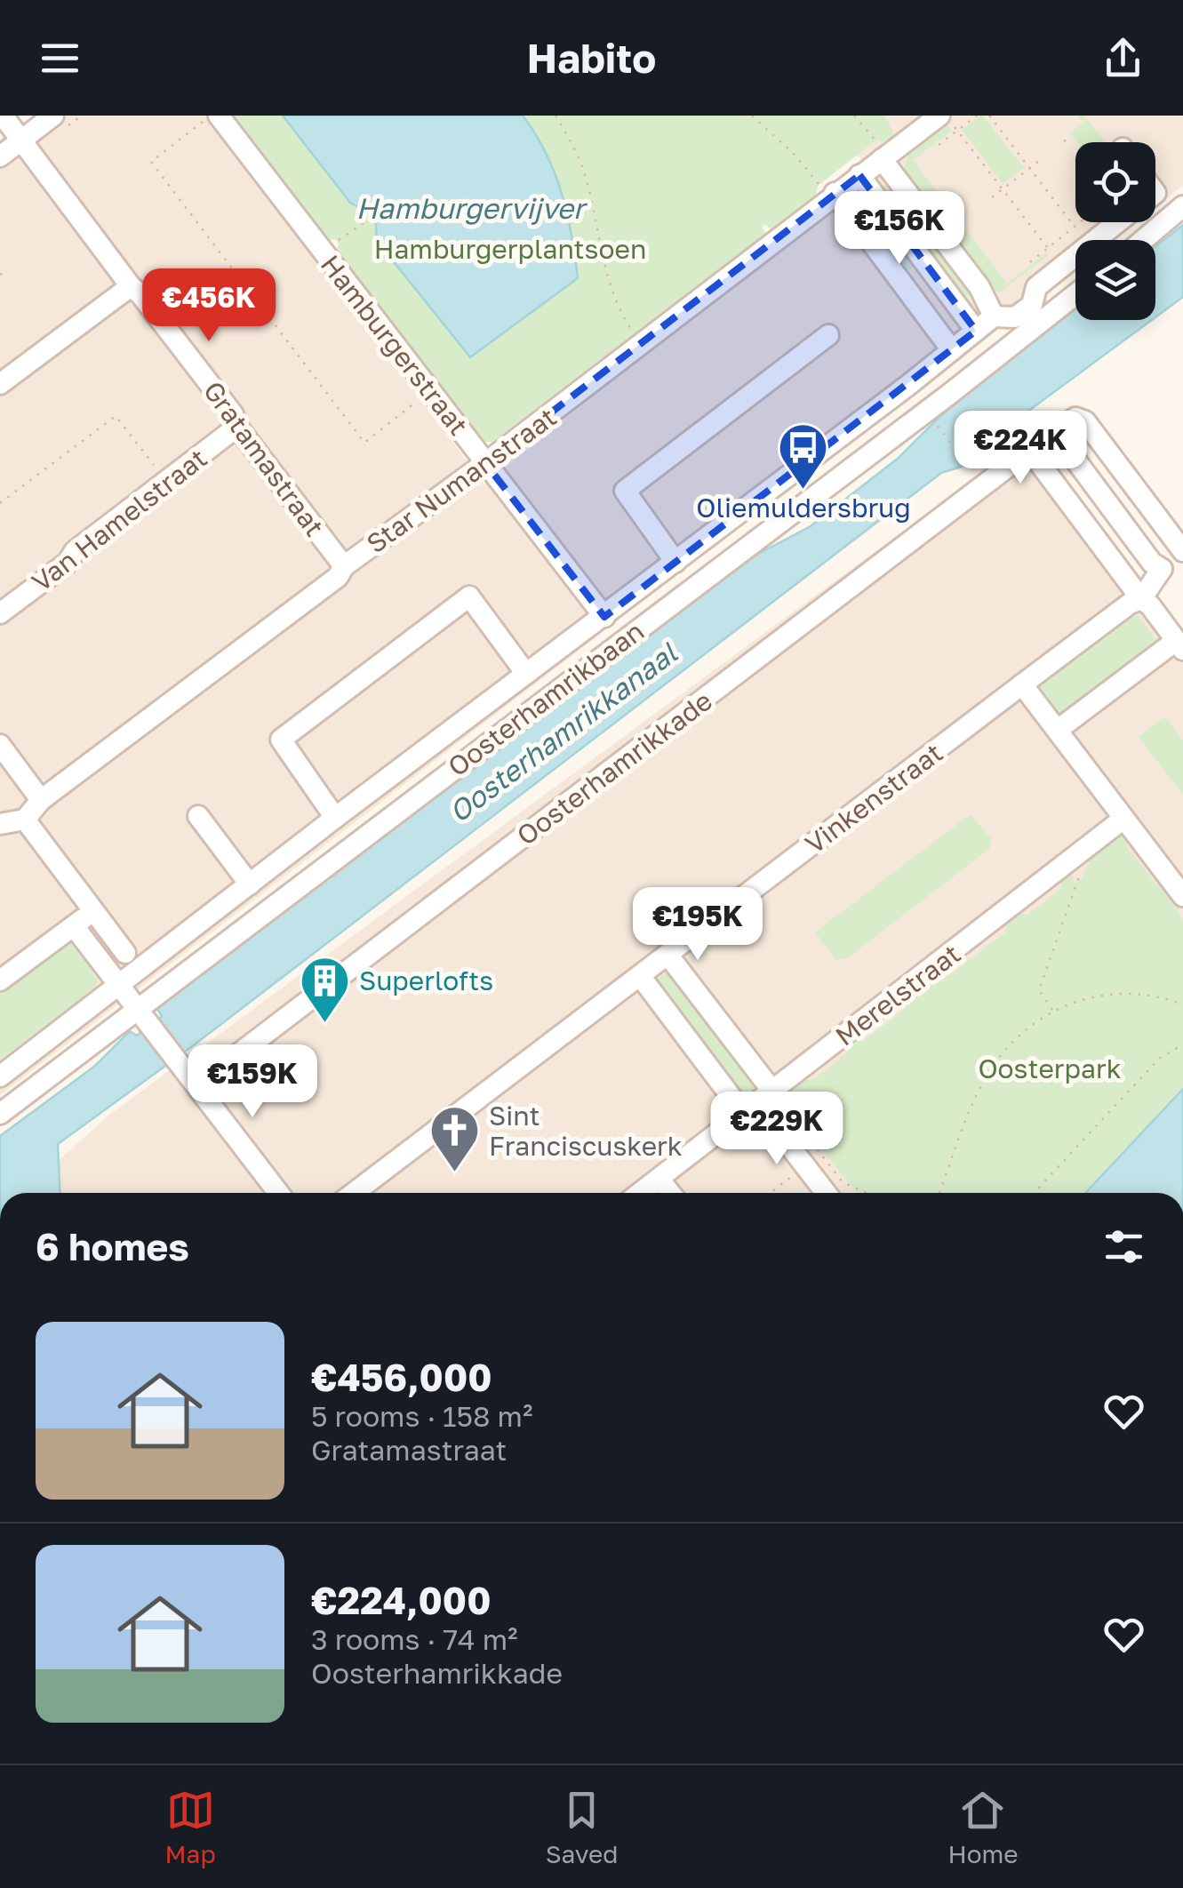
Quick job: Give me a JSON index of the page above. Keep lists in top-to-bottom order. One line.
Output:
{"streets":{"street":["Hamburgerstraat","Gratamastraat","Star Numanstraat","Van Hamelstraat","Oosterhamrikbaan","Oosterhamrikkade","Vinkenstraat","Merelstraat"]},"crossings":[["Hamburgerstraat","Star Numanstraat"],["Gratamastraat","Star Numanstraat"],["Gratamastraat","Van Hamelstraat"]],"water":["Hamburgervijver","Oosterhamrikkanaal"],"parks":["Hamburgerplantsoen","Oosterpark"],"places":{"bus stop":["Oliemuldersbrug"],"building":["Superlofts"],"church":["Sint Franciscuskerk"]},"page":{"header":"Habito","price":["€156K","€456K","€224K","€195K","€159K","€229K"],"heading":"6 homes","list":[{"name":"€456,000","note":"5 rooms · 158 m² · Gratamastraat"},{"name":"€224,000","note":"3 rooms · 74 m² · Oosterhamrikkade"}],"tabs":["Map","Saved","Home"]}}
